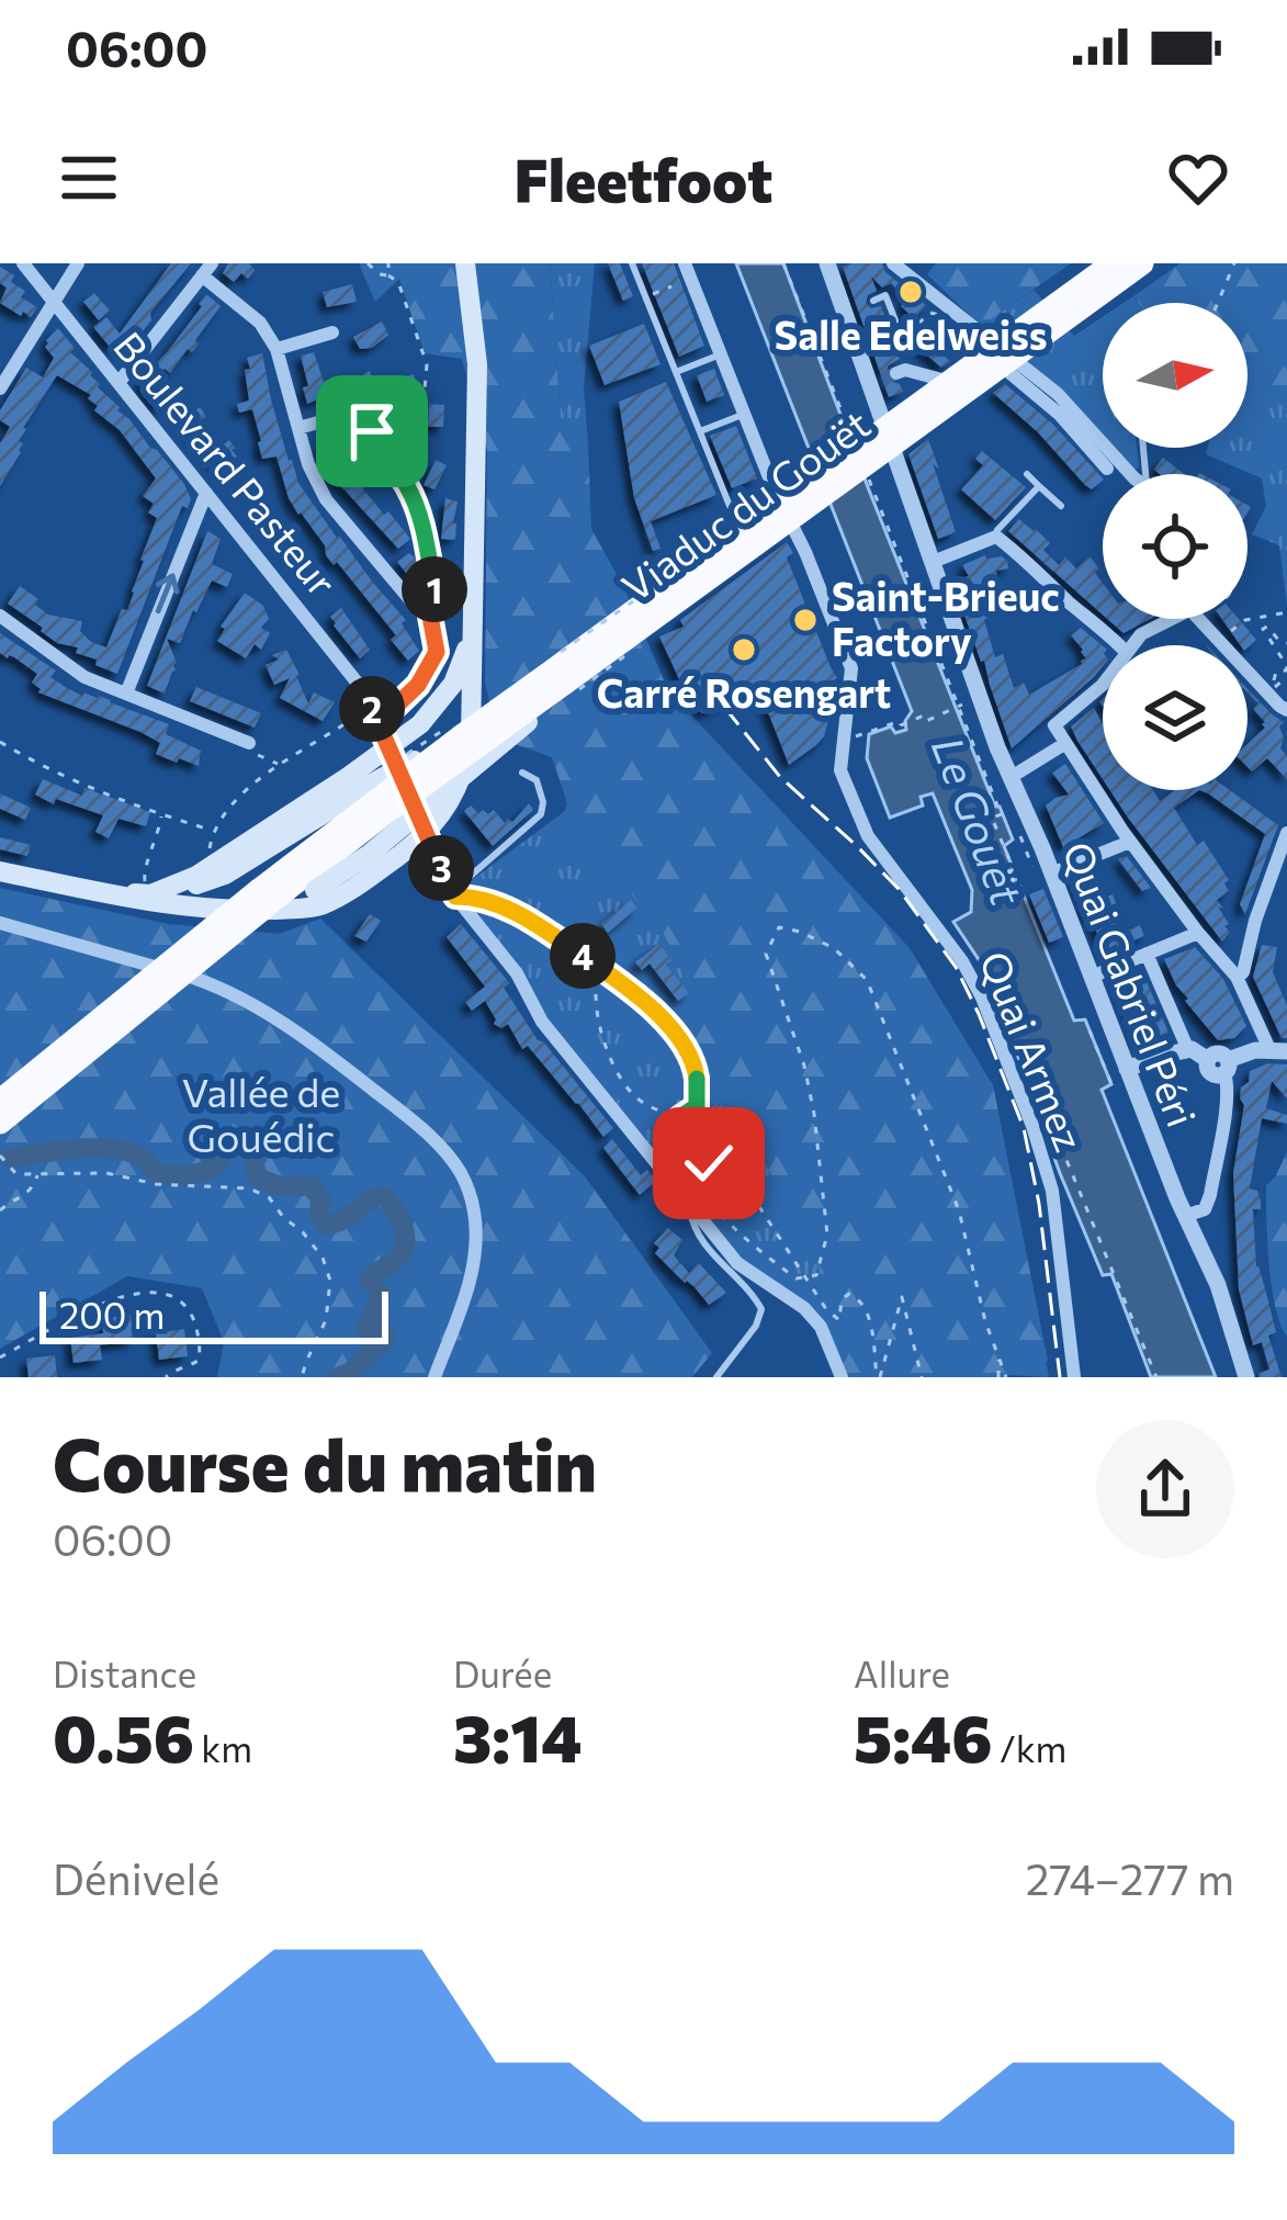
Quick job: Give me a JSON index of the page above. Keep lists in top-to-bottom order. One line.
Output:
{"streets":{"highway":["Viaduc du Gouët"],"street":["Boulevard Pasteur","Quai Gabriel Péri","Quai Armez"]},"water":["Le Gouët"],"parks":["Vallée de Gouédic"],"places":["Salle Edelweiss","Saint-Brieuc Factory","Carré Rosengart"],"scale_bar":"200 m","north":"right","page":{"status":"06:00","header":"Fleetfoot","pins":["1","2","3","4"],"scale":"200 m","heading":["Course du matin","06:00"],"stats":[["Distance","0.56 km"],["Durée","3:14"],["Allure","5:46 /km"]],"chart":["Dénivelé","274–277 m"]}}
